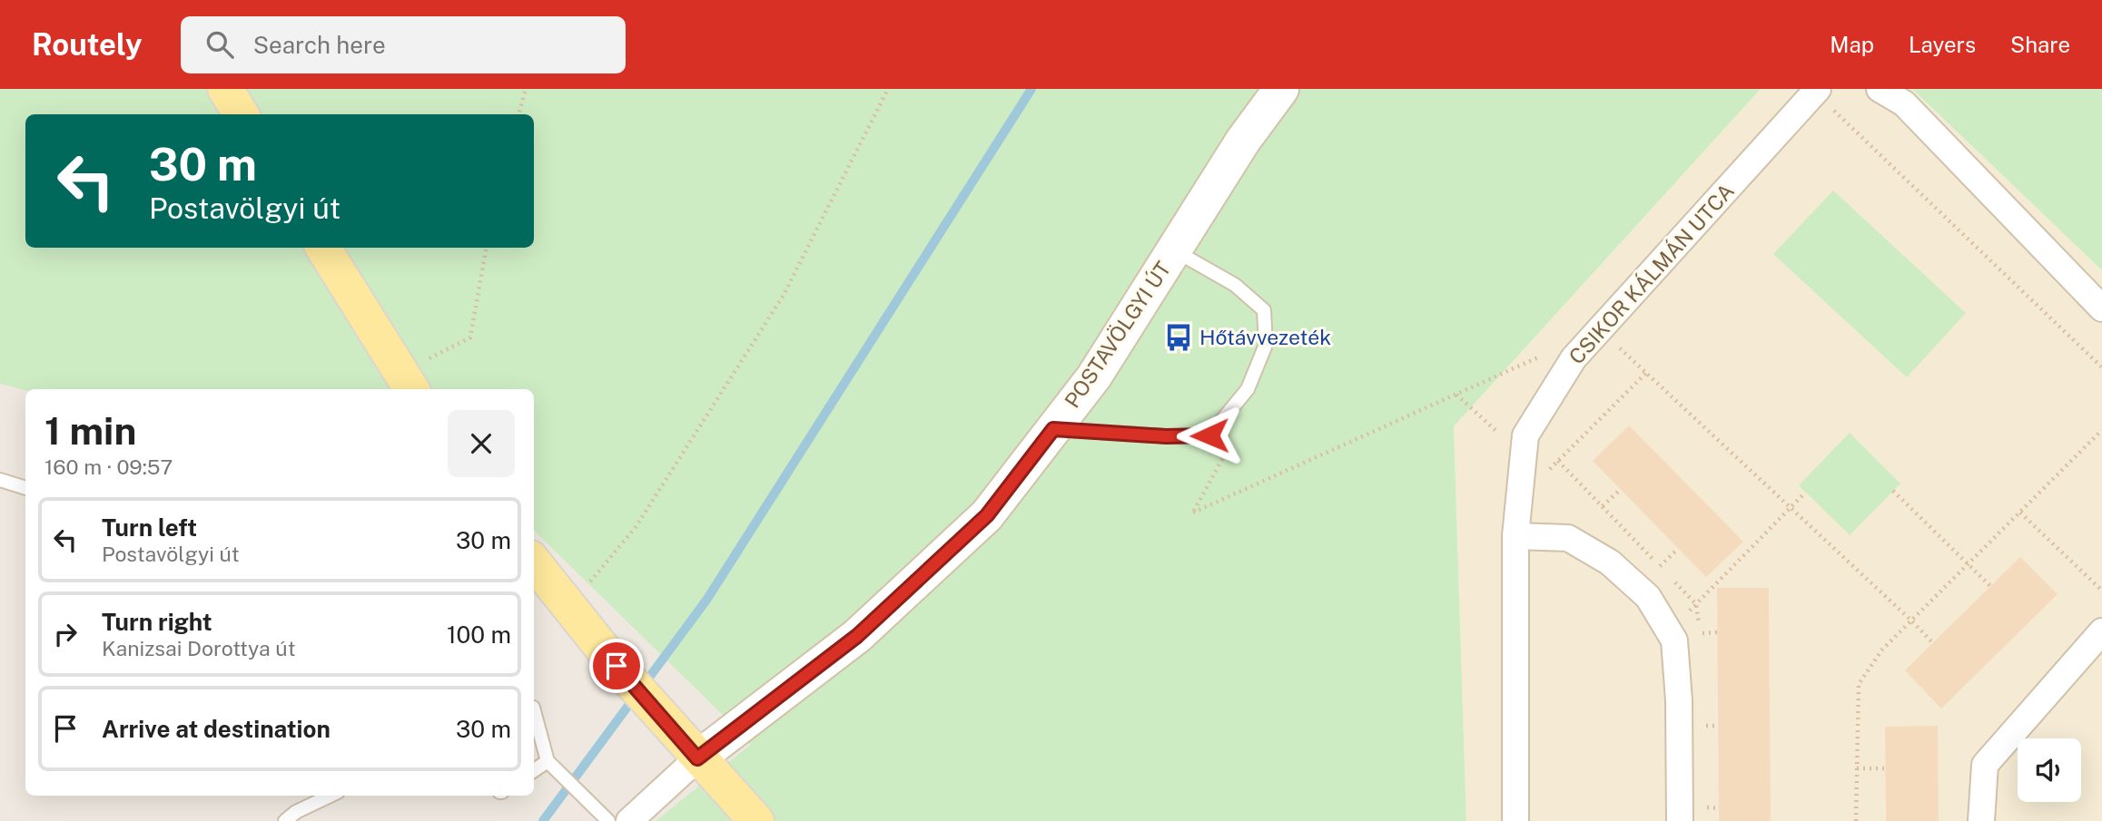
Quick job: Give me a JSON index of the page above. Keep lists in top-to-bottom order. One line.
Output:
{"streets":{"street":["CSIKOR KÁLMÁN UTCA","POSTAVÖLGYI ÚT"]},"places":{"bus stop":["Hőtávvezeték"]},"page":{"header":"Routely","search":"Search here","nav":["Map","Layers","Share"],"turn":["30 m","Postavölgyi út"],"heading":["1 min","160 m · 09:57"],"list":[{"name":"Turn left","note":"Postavölgyi út","value":"30 m"},{"name":"Turn right","note":"Kanizsai Dorottya út","value":"100 m"},{"name":"Arrive at destination","value":"30 m"}]}}
